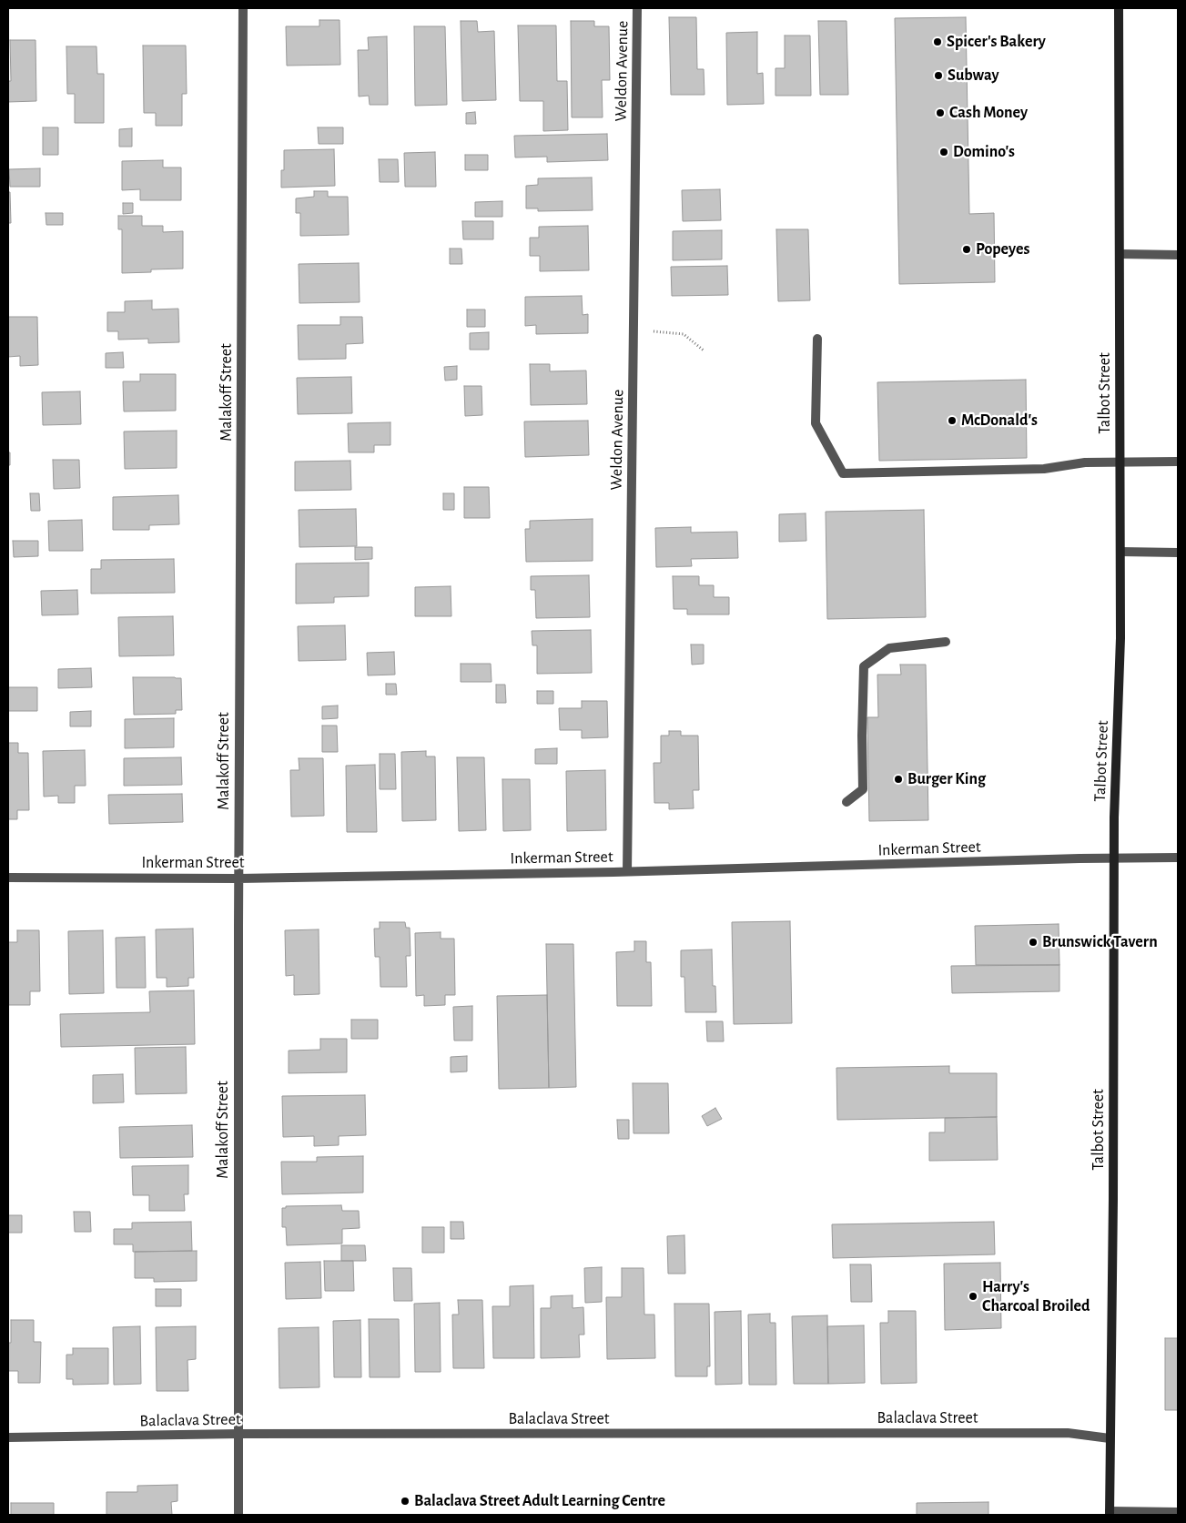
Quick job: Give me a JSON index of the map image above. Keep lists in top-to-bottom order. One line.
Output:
{"streets":{"main road":["Talbot Street"],"street":["Weldon Avenue","Malakoff Street","Inkerman Street","Balaclava Street"]},"crossings":[["Weldon Avenue","Inkerman Street"],["Malakoff Street","Inkerman Street"],["Malakoff Street","Balaclava Street"],["Talbot Street","Inkerman Street"],["Talbot Street","Balaclava Street"]],"places":["Spicer's Bakery","Subway","Cash Money","Domino's","Popeyes","McDonald's","Burger King","Brunswick Tavern","Harry's Charcoal Broiled","Balaclava Street Adult Learning Centre"]}
